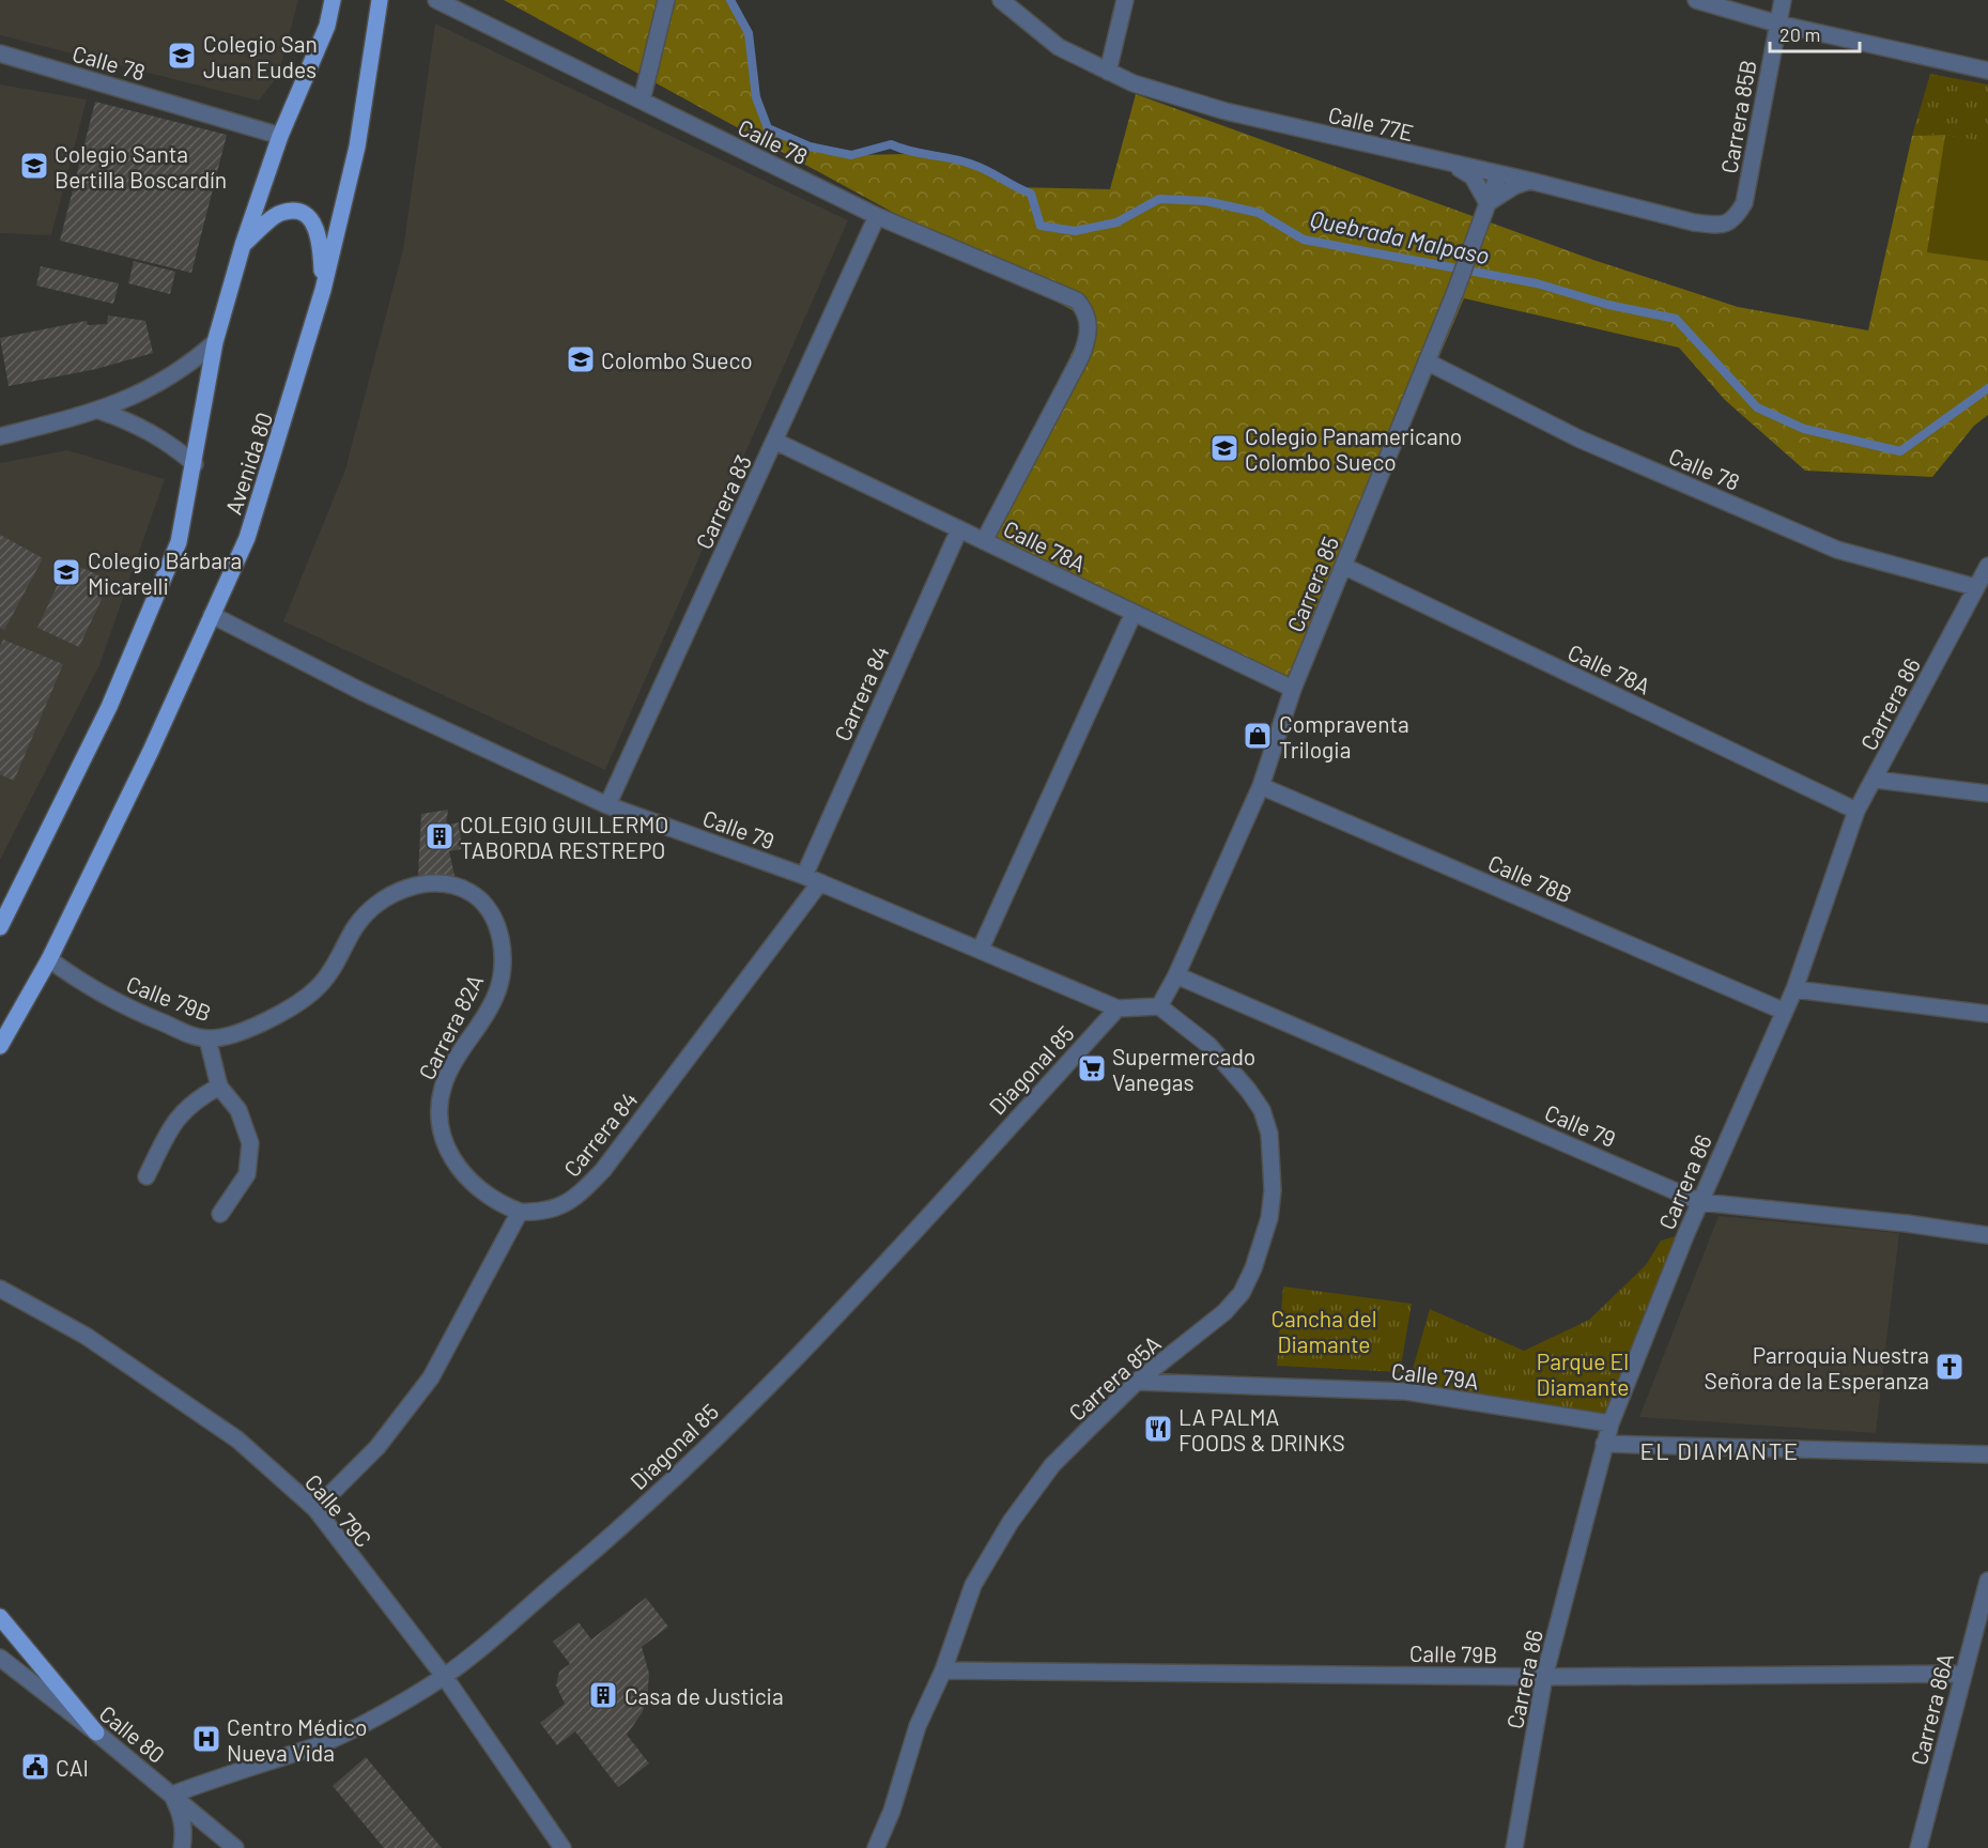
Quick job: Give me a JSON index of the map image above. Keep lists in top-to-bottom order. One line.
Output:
{"streets":{"main road":["Avenida 80"],"street":["Calle 78","Carrera 85B","Calle 77E","Carrera 83","Calle 78A","Carrera 85","Carrera 84","Carrera 86","Calle 79","Calle 78B","Calle 79B","Carrera 82A","Diagonal 85","Calle 79A","Carrera 85A","Calle 79C","Carrera 86A","Calle 80"]},"crossings":[["Calle 78","Avenida 80"],["Calle 78","Carrera 83"],["Calle 78","Calle 78A"],["Calle 78","Carrera 85"],["Calle 78","Carrera 86"],["Carrera 85B","Calle 77E"],["Calle 77E","Carrera 85"],["Avenida 80","Calle 79"],["Avenida 80","Calle 79B"],["Carrera 83","Calle 78A"],["Carrera 83","Calle 79"],["Calle 78A","Carrera 85"],["Calle 78A","Carrera 84"],["Calle 78A","Carrera 86"],["Carrera 85","Calle 79"],["Carrera 85","Calle 78B"],["Carrera 85","Carrera 85A"],["Carrera 84","Calle 79"],["Carrera 84","Carrera 82A"],["Carrera 86","Calle 79"],["Carrera 86","Calle 78B"],["Carrera 86","Calle 79B"],["Carrera 86","Calle 79A"],["Calle 79","Diagonal 85"],["Calle 79B","Carrera 82A"],["Calle 79B","Carrera 85A"],["Calle 79B","Carrera 86A"],["Diagonal 85","Calle 79C"],["Diagonal 85","Calle 80"],["Calle 79A","Carrera 85A"]],"districts":["EL DIAMANTE"],"water":["Quebrada Malpaso"],"parks":["Cancha del Diamante","Parque El Diamante"],"places":{"school or university":["Colegio San Juan Eudes","Colegio Santa Bertilla Boscardín","Colombo Sueco","Colegio Panamericano Colombo Sueco","Colegio Bárbara Micarelli"],"shop":["Compraventa Trilogia"],"building":["COLEGIO GUILLERMO TABORDA RESTREPO","Casa de Justicia"],"supermarket":["Supermercado Vanegas"],"church":["Parroquia Nuestra Señora de la Esperanza"],"restaurant":["LA PALMA FOODS & DRINKS"],"hospital":["Centro Médico Nueva Vida"],"public building":["CAI"]},"scale_bar":"20 m"}
